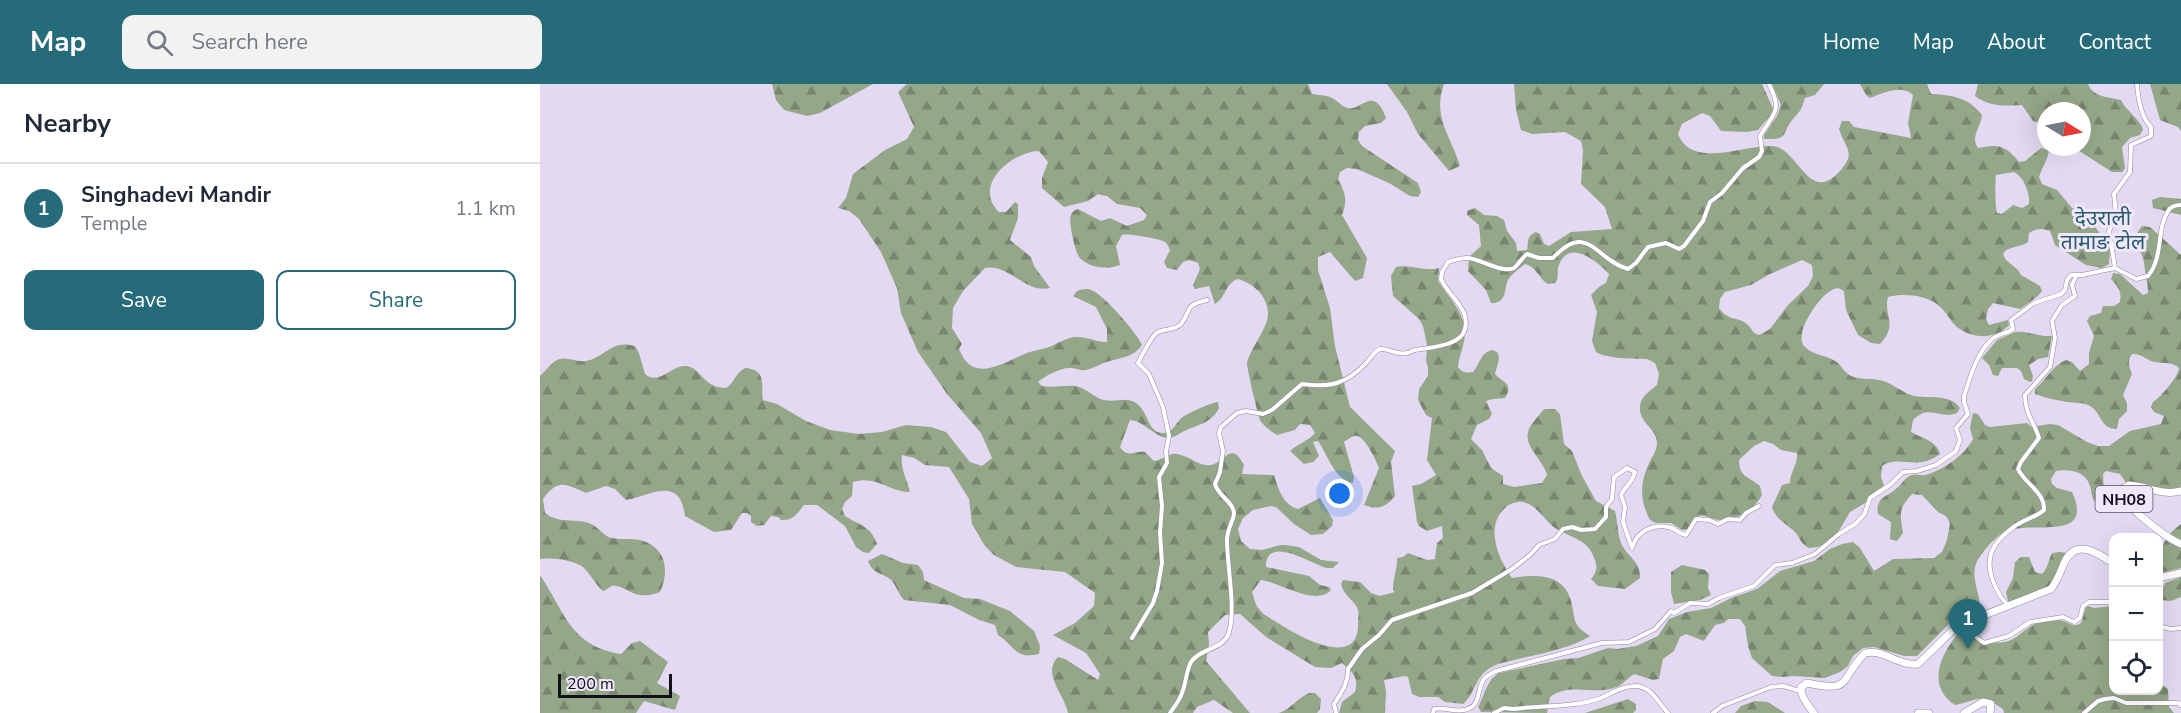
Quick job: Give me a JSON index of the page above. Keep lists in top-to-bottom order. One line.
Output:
{"streets":{"main road":["NH08"]},"districts":["देउराली तामाङ टोल"],"scale_bar":"200 m","north":"right","page":{"header":"Map","search":"Search here","nav":["Home","Map","About","Contact"],"heading":"Nearby","list":[{"mark":"1","name":"Singhadevi Mandir","note":"Temple","value":"1.1 km"}],"buttons":["Save","Share"],"map_buttons":["+","−"],"pins":"1","scale":"200 m"}}
